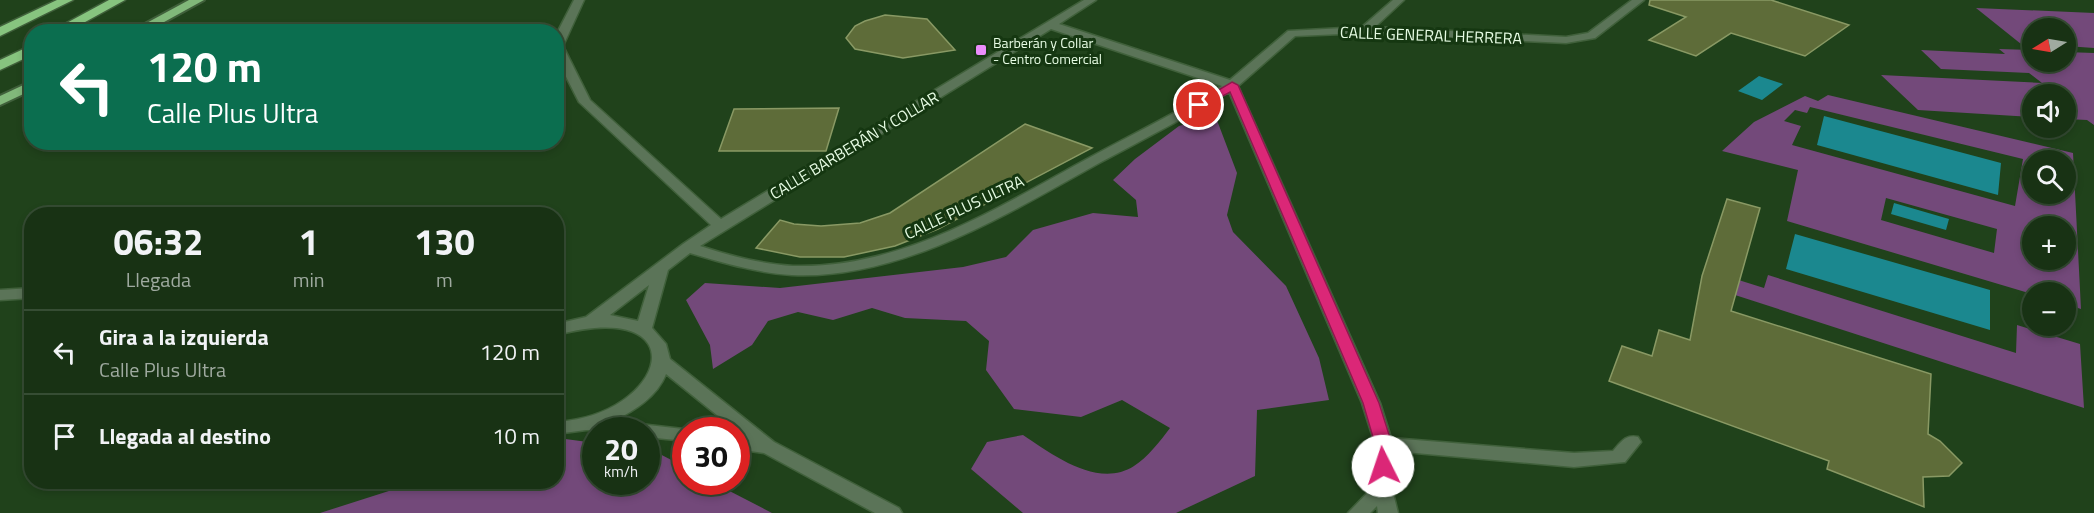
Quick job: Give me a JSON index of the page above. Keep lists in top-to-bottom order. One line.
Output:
{"streets":{"street":["CALLE GENERAL HERRERA","CALLE BARBERÁN Y COLLAR","CALLE PLUS ULTRA"]},"crossings":[["CALLE GENERAL HERRERA","CALLE PLUS ULTRA"],["CALLE BARBERÁN Y COLLAR","CALLE PLUS ULTRA"]],"places":{"transit":["Barberán y Collar - Centro Comercial"]},"north":"left","page":{"map_buttons":["+","−"],"turn":["120 m","Calle Plus Ultra"],"eta":["06:32","Llegada","1","min","130","m"],"list":[{"name":"Gira a la izquierda","note":"Calle Plus Ultra","value":"120 m"},{"name":"Llegada al destino","value":"10 m"}],"speed":"20 km/h","limit":"30"}}
